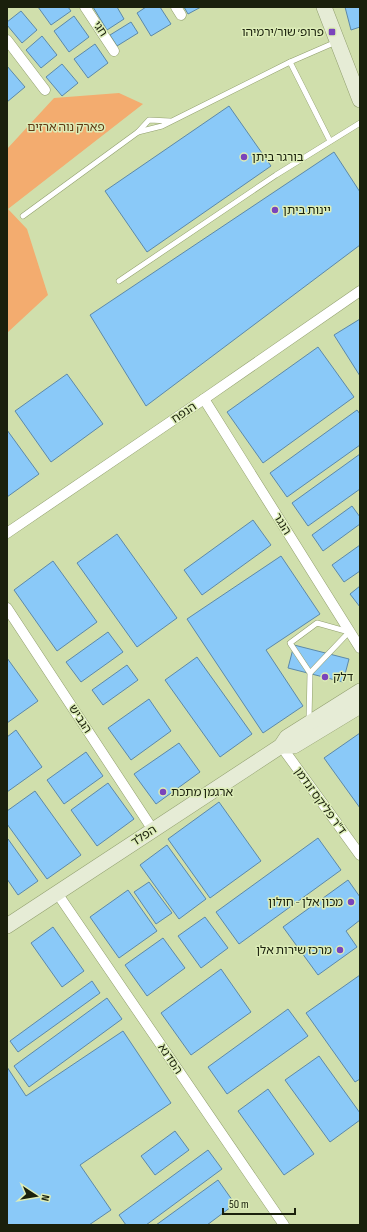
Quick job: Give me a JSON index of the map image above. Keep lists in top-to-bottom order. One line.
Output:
{"streets":{"street":["חגי","הנפח","הנגר","הגביש","ד''ר פליקס זנדמן","הפלד","הסדנא"]},"crossings":[["הנפח","הנגר"],["הגביש","הפלד"],["ד''ר פליקס זנדמן","הפלד"],["הפלד","הסדנא"]],"parks":["פארק נוה ארזים"],"places":{"transit":["פרופ׳ שור/ירמיהו"],"other":["בורגר ביתן","יינות ביתן","דלק","ארגמן מתכת","מכון אלן - חולון","מרכז שירות אלן"]},"scale_bar":"50 m","north":"right"}
